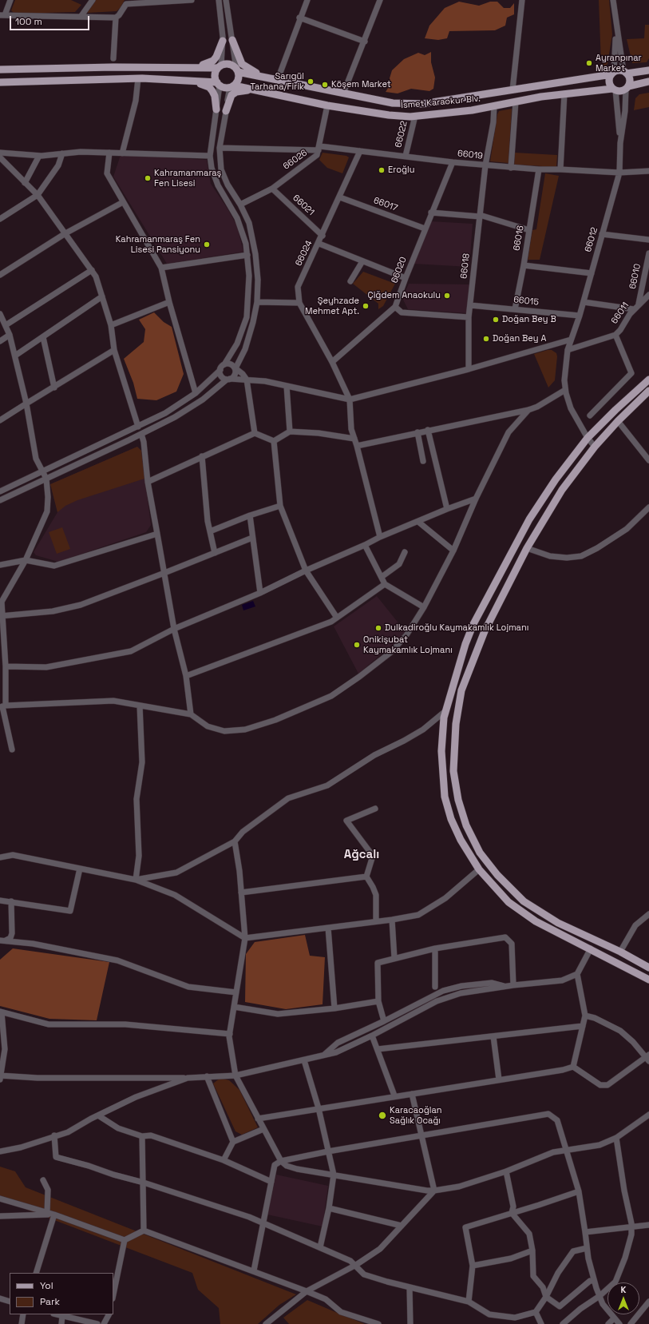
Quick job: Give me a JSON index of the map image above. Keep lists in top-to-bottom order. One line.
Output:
{"streets":{"main road":["İsmet Karaokur Blv."],"street":["66022","66019","66026","66017","66021","66016","66012","66024","66018","66020","66010","66015","66011"]},"crossings":[["İsmet Karaokur Blv.","66022"],["İsmet Karaokur Blv.","66012"],["İsmet Karaokur Blv.","66018"],["66022","66019"],["66019","66026"],["66019","66016"],["66019","66012"],["66019","66024"],["66019","66018"],["66019","66020"],["66026","66021"],["66017","66024"],["66017","66020"],["66021","66024"],["66016","66015"],["66012","66015"],["66012","66011"],["66024","66020"],["66018","66015"],["66010","66011"]],"districts":["Ağcalı"],"places":["Ayranpınar Market","Sarıgül Tarhana/Firik","Köşem Market","Eroğlu","Kahramanmaraş Fen Lisesi","Kahramanmaraş Fen Lisesi Pansiyonu","Çiğdem Anaokulu","Şeyhzade Mehmet Apt.","Doğan Bey B","Doğan Bey A","Dulkadiroğlu Kaymakamlık Lojmanı","Onikişubat Kaymakamlık Lojmanı","Karacaoğlan Sağlık Ocağı"],"legend":["Yol","Park"],"scale_bar":"100 m","north":"top"}
